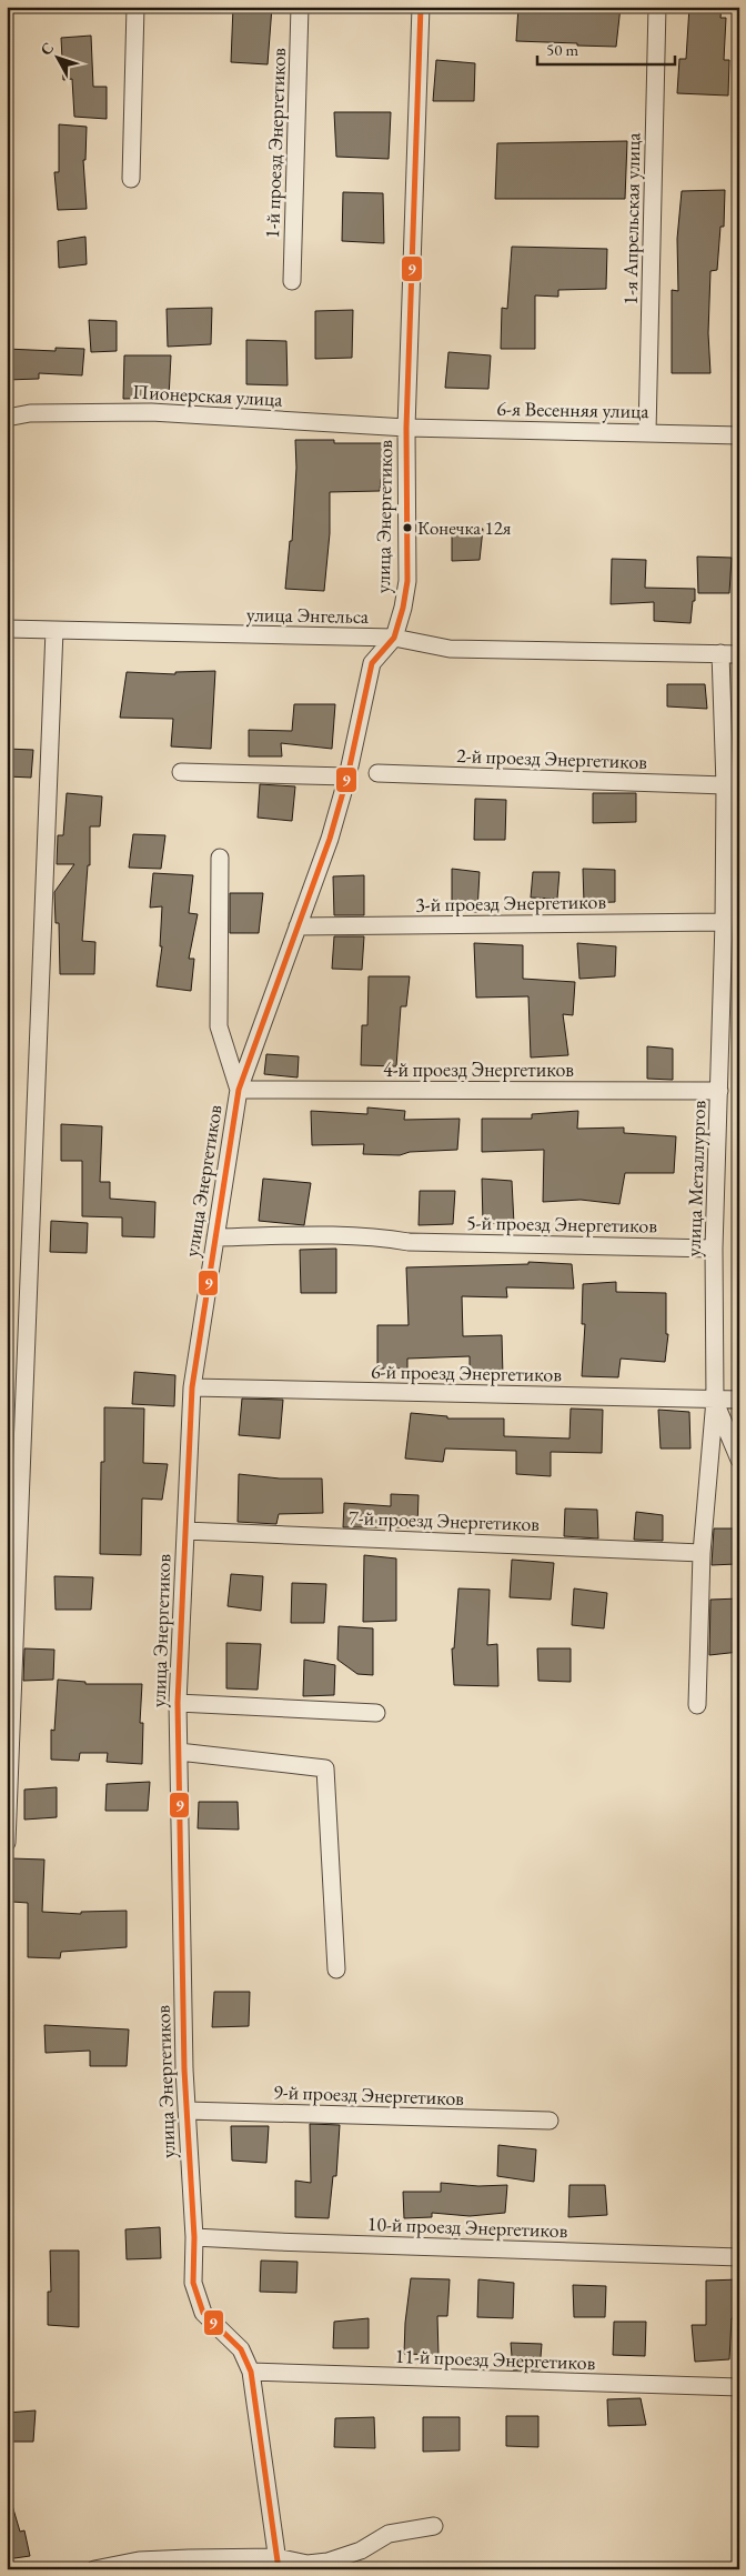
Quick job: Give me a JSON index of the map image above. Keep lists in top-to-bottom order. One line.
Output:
{"streets":{"street":["1-й проезд Энергетиков","1-я Апрельская улица","Пионерская улица","6-я Весенняя улица","улица Энергетиков","улица Энгельса","2-й проезд Энергетиков","3-й проезд Энергетиков","4-й проезд Энергетиков","улица Металлургов","5-й проезд Энергетиков","6-й проезд Энергетиков","7-й проезд Энергетиков","9-й проезд Энергетиков","10-й проезд Энергетиков","11-й проезд Энергетиков"]},"crossings":[["1-я Апрельская улица","6-я Весенняя улица"],["Пионерская улица","6-я Весенняя улица"],["Пионерская улица","улица Энергетиков"],["6-я Весенняя улица","улица Энергетиков"],["улица Энергетиков","улица Энгельса"],["улица Энергетиков","3-й проезд Энергетиков"],["улица Энергетиков","4-й проезд Энергетиков"],["улица Энергетиков","5-й проезд Энергетиков"],["улица Энергетиков","6-й проезд Энергетиков"],["улица Энергетиков","7-й проезд Энергетиков"],["улица Энергетиков","9-й проезд Энергетиков"],["улица Энергетиков","10-й проезд Энергетиков"],["улица Энергетиков","11-й проезд Энергетиков"],["улица Энгельса","улица Металлургов"],["2-й проезд Энергетиков","улица Металлургов"],["3-й проезд Энергетиков","улица Металлургов"],["4-й проезд Энергетиков","улица Металлургов"],["улица Металлургов","5-й проезд Энергетиков"],["улица Металлургов","6-й проезд Энергетиков"],["улица Металлургов","7-й проезд Энергетиков"]],"places":["Конечка 12я"],"lines":["transit line 9"],"scale_bar":"50 m","north":"top left"}
